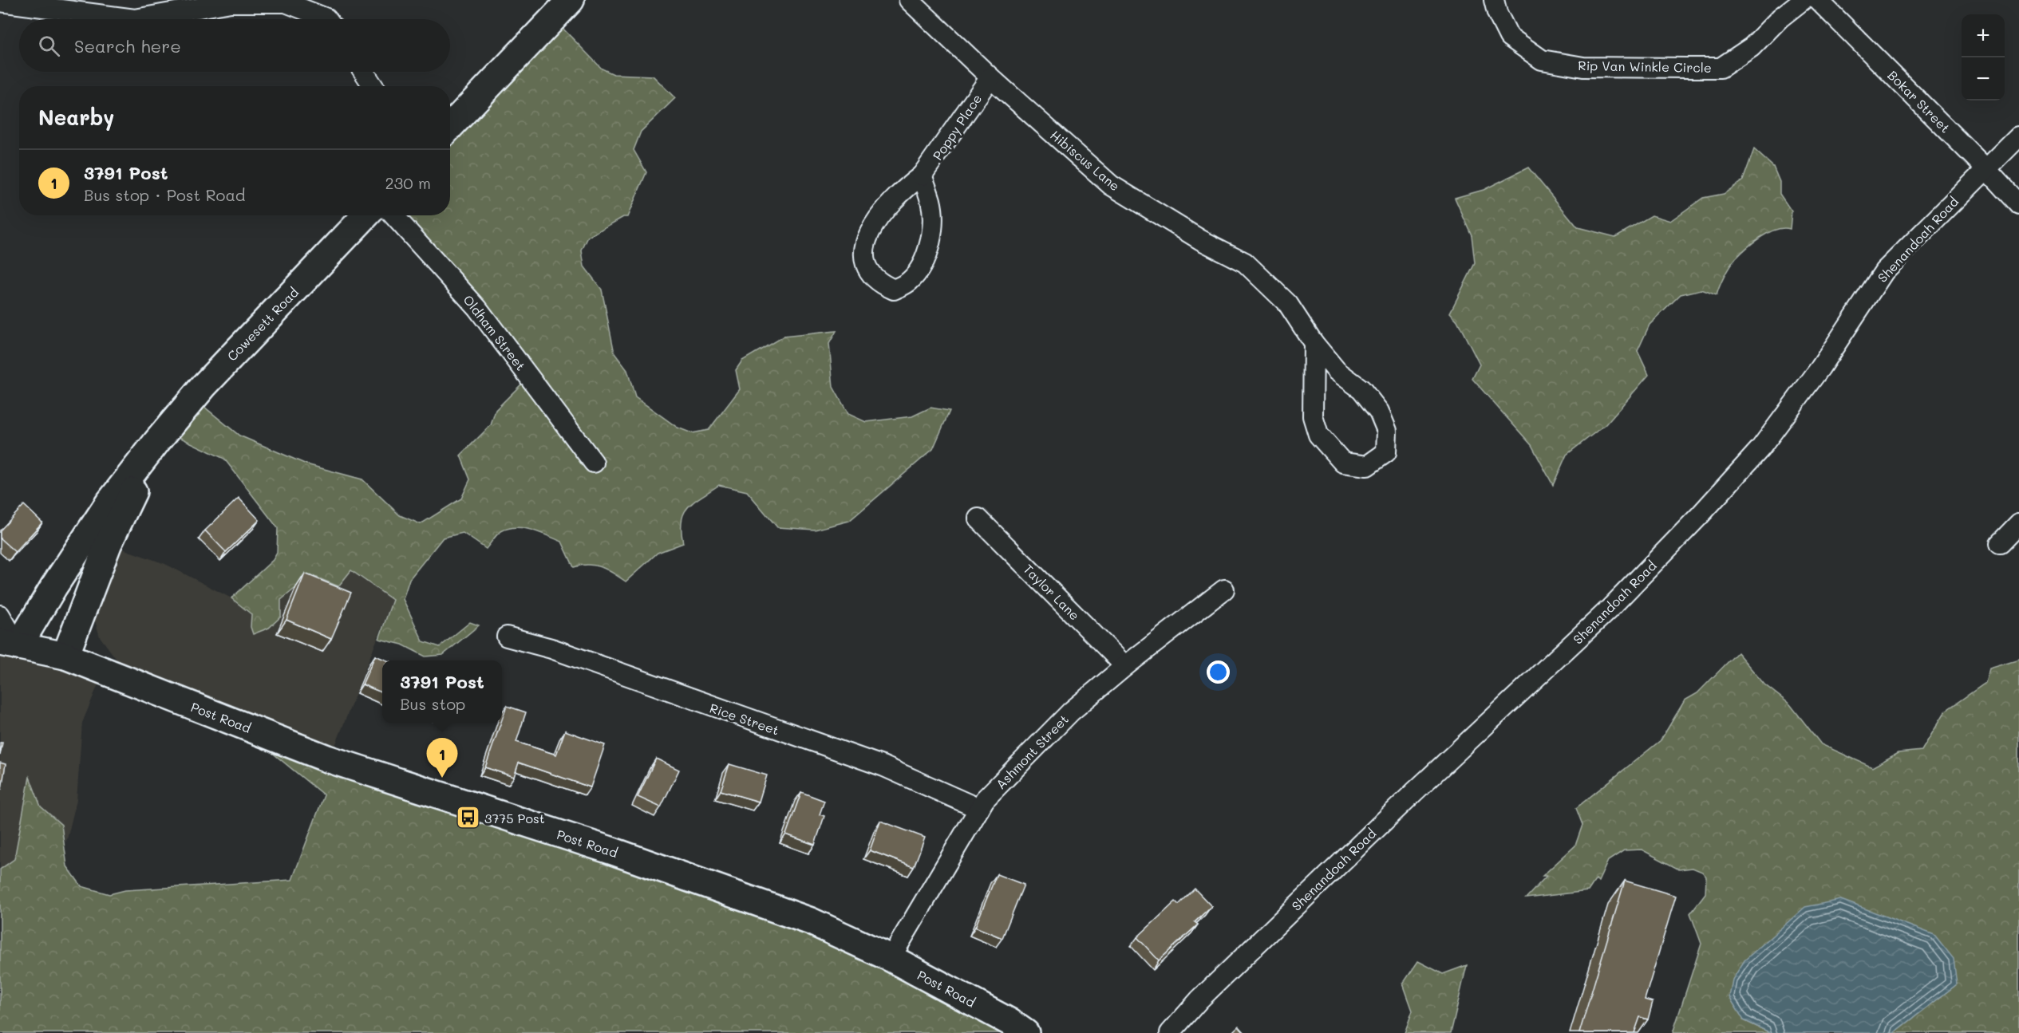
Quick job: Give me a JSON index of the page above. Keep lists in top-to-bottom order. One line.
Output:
{"streets":{"main road":["Cowesett Road","Post Road"],"street":["Rip Van Winkle Circle","Bokar Street","Poppy Place","Hibiscus Lane","Shenandoah Road","Oldham Street","Taylor Lane","Rice Street","Ashmont Street"]},"crossings":[["Bokar Street","Shenandoah Road"],["Poppy Place","Hibiscus Lane"],["Cowesett Road","Post Road"],["Taylor Lane","Ashmont Street"],["Post Road","Ashmont Street"],["Rice Street","Ashmont Street"]],"places":{"bus stop":["3775 Post"]},"page":{"map_buttons":["+","−"],"search":"Search here","heading":"Nearby","list":[{"mark":"1","name":"3791 Post","note":"Bus stop · Post Road","value":"230 m"}],"popup":["3791 Post","Bus stop"],"pins":"1"}}
